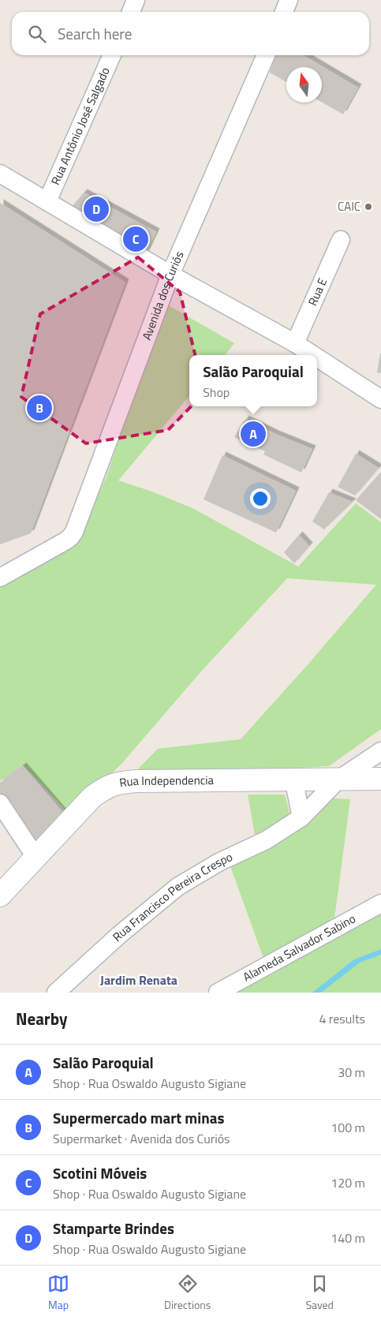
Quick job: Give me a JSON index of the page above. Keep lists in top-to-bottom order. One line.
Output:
{"streets":{"street":["Rua Antônio José Salgado","Rua E","Avenida dos Curiós","Rua Independencia","Rua Francisco Pereira Crespo","Alameda Salvador Sabino"]},"crossings":[["Rua Independencia","Rua Francisco Pereira Crespo"]],"districts":["Jardim Renata"],"places":["CAIC"],"north":"top","page":{"search":"Search here","pins":["D","C","B","A"],"popup":["Salão Paroquial","Shop"],"heading":["Nearby","4 results"],"list":[{"mark":"A","name":"Salão Paroquial","note":"Shop · Rua Oswaldo Augusto Sigiane","value":"30 m"},{"mark":"B","name":"Supermercado mart minas","note":"Supermarket · Avenida dos Curiós","value":"100 m"},{"mark":"C","name":"Scotini Móveis","note":"Shop · Rua Oswaldo Augusto Sigiane","value":"120 m"},{"mark":"D","name":"Stamparte Brindes","note":"Shop · Rua Oswaldo Augusto Sigiane","value":"140 m"}],"nav":["Map","Directions","Saved"]}}
